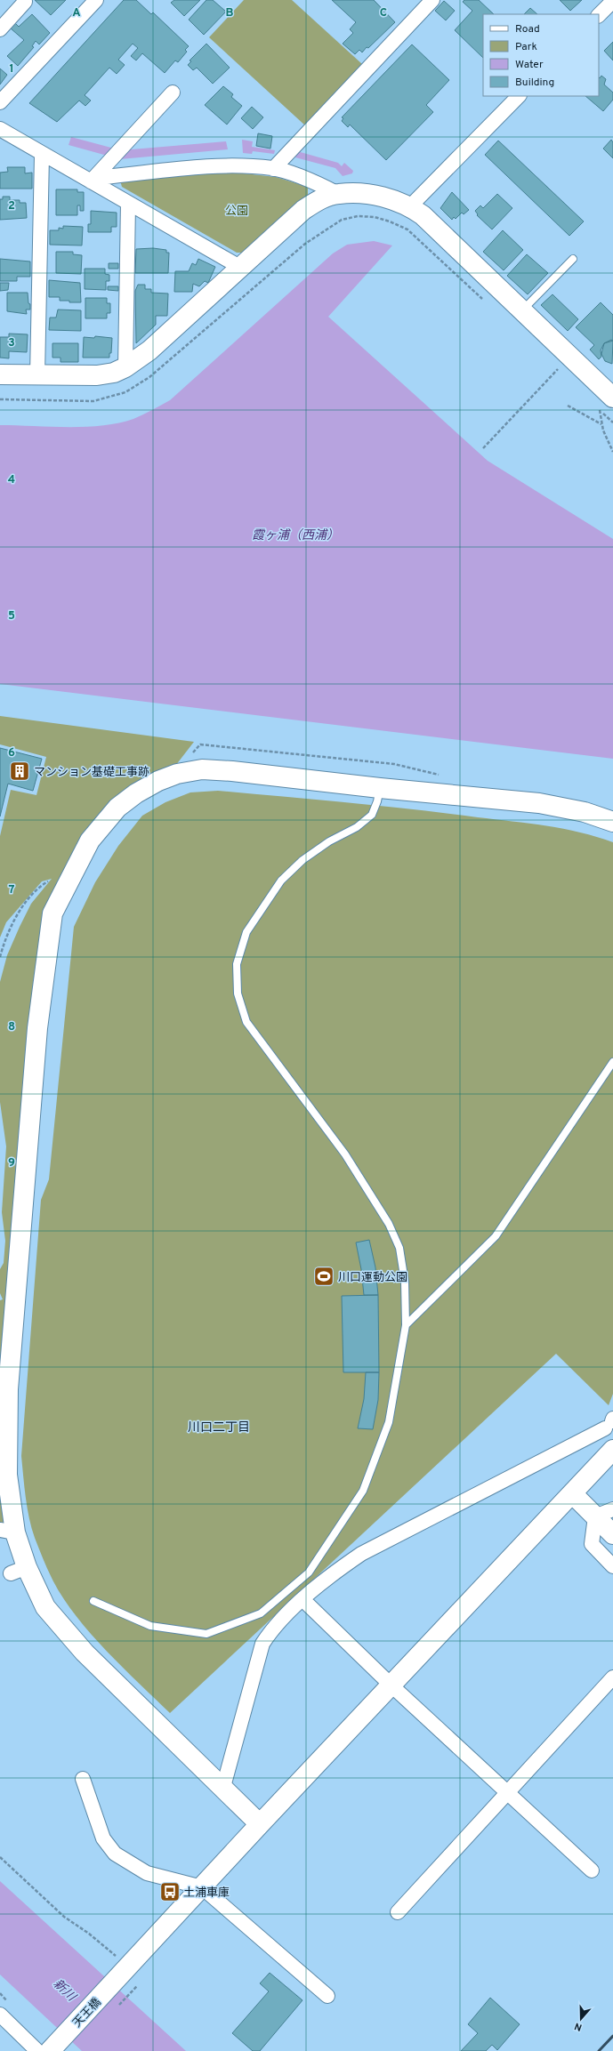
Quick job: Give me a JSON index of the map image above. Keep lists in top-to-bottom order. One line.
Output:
{"streets":{"street":["天王橋"]},"districts":["川口二丁目"],"water":["霞ヶ浦（西浦）","新川"],"parks":["公園"],"places":{"building":["マンション基礎工事跡"],"sports":["川口運動公園"],"bus stop":["土浦車庫"]},"legend":["Road","Park","Water","Building"],"north":"bottom","grid":{"columns":["A","B","C"],"rows":["1","2","3","4","5","6","7","8","9"]}}
